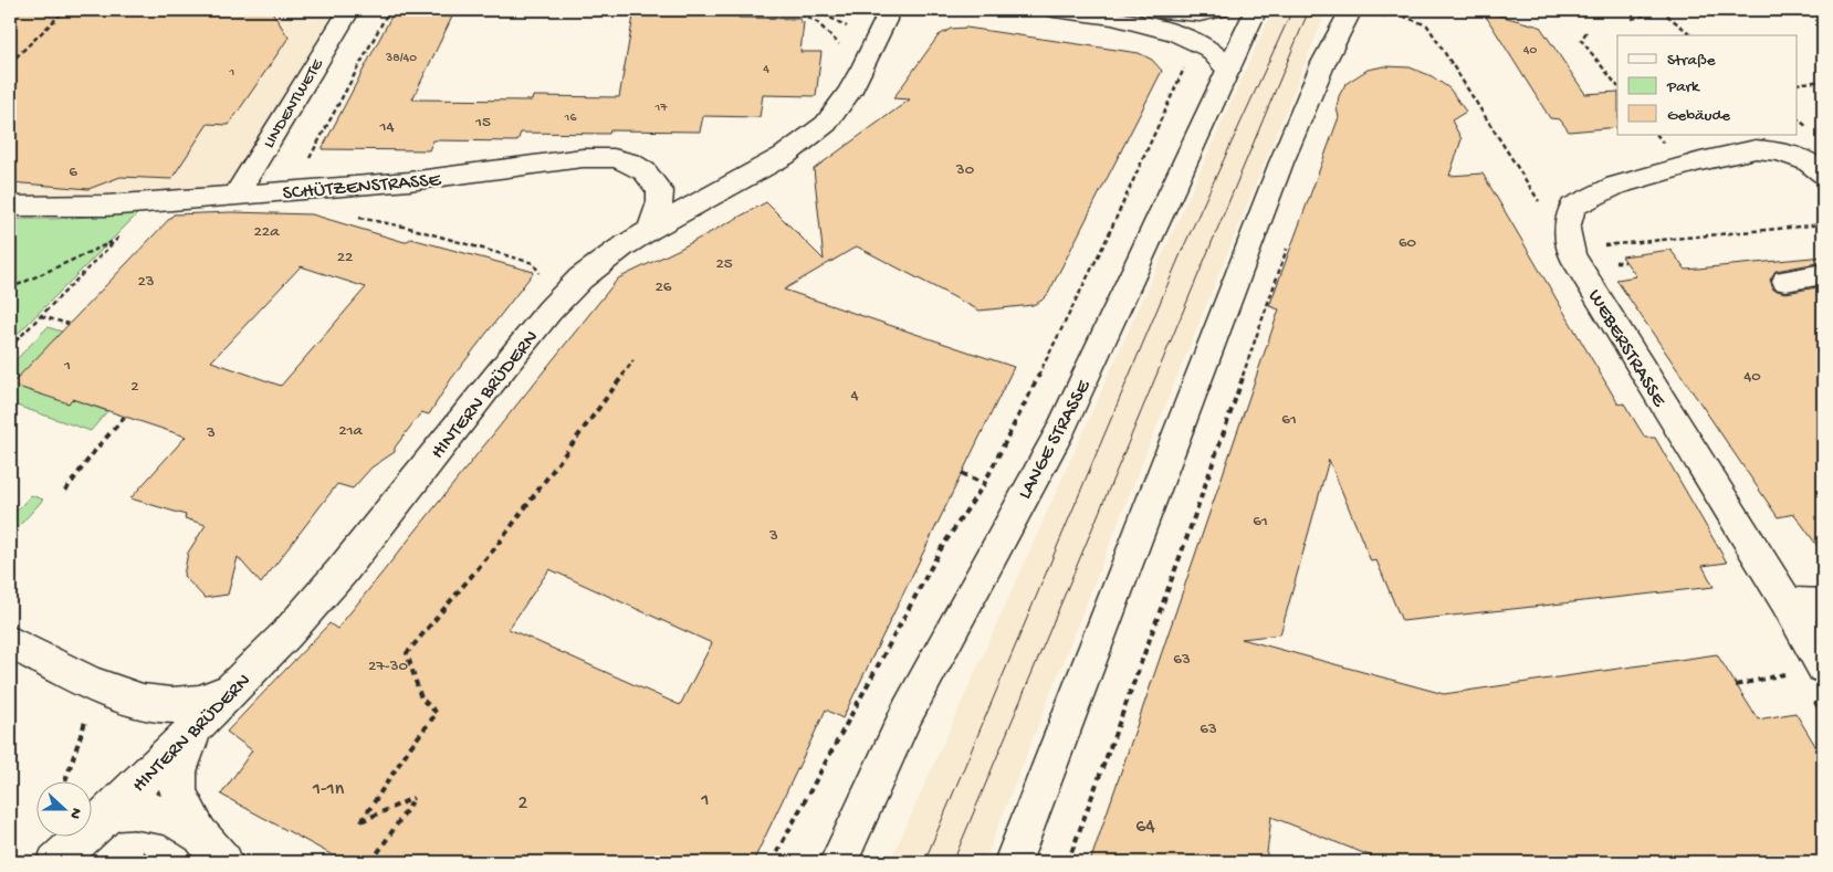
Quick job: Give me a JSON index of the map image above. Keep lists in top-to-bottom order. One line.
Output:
{"streets":{"street":["LINDENTWETE","SCHÜTZENSTRASSE","WEBERSTRASSE","HINTERN BRÜDERN","LANGE STRASSE"]},"crossings":[["LINDENTWETE","SCHÜTZENSTRASSE"],["SCHÜTZENSTRASSE","HINTERN BRÜDERN"]],"house_numbers":["40","38/40","4","1","17","16","15","14","30","6","22a","60","22","25","23","26","1","40","2","4","61","21a","3","61","3","63","27-30","63","1-1n","1","2","64"],"legend":["Straße","Park","Gebäude"],"north":"right"}
